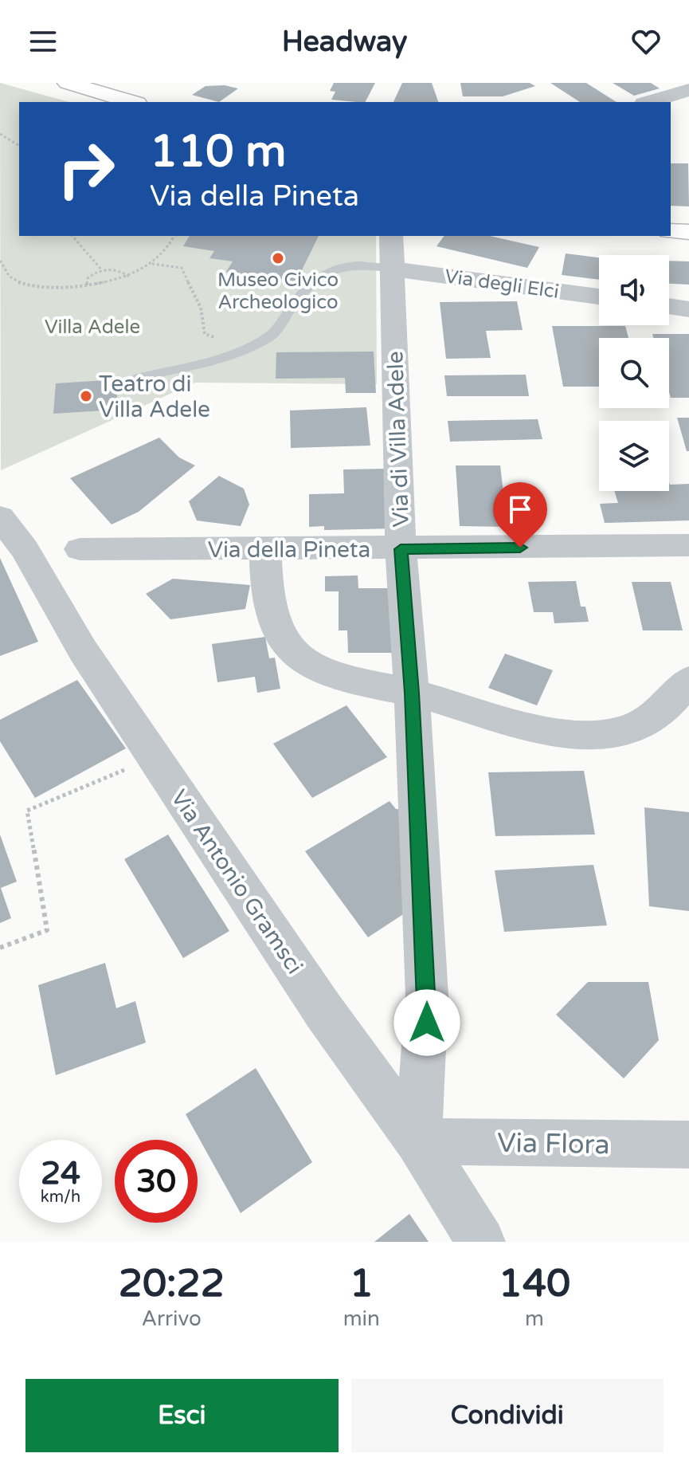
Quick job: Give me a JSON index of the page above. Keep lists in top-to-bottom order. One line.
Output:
{"streets":{"street":["Via degli Elci","Via di Villa Adele","Via della Pineta","Via Antonio Gramsci","Via Flora"]},"crossings":[["Via degli Elci","Via di Villa Adele"],["Via di Villa Adele","Via della Pineta"],["Via di Villa Adele","Via Antonio Gramsci"],["Via di Villa Adele","Via Flora"],["Via Antonio Gramsci","Via Flora"]],"parks":["Villa Adele"],"places":["Museo Civico Archeologico","Teatro di Villa Adele"],"page":{"header":"Headway","turn":["110 m","Via della Pineta"],"speed":"24 km/h","limit":"30","eta":["20:22","Arrivo","1","min","140","m"],"buttons":["Esci","Condividi"]}}
